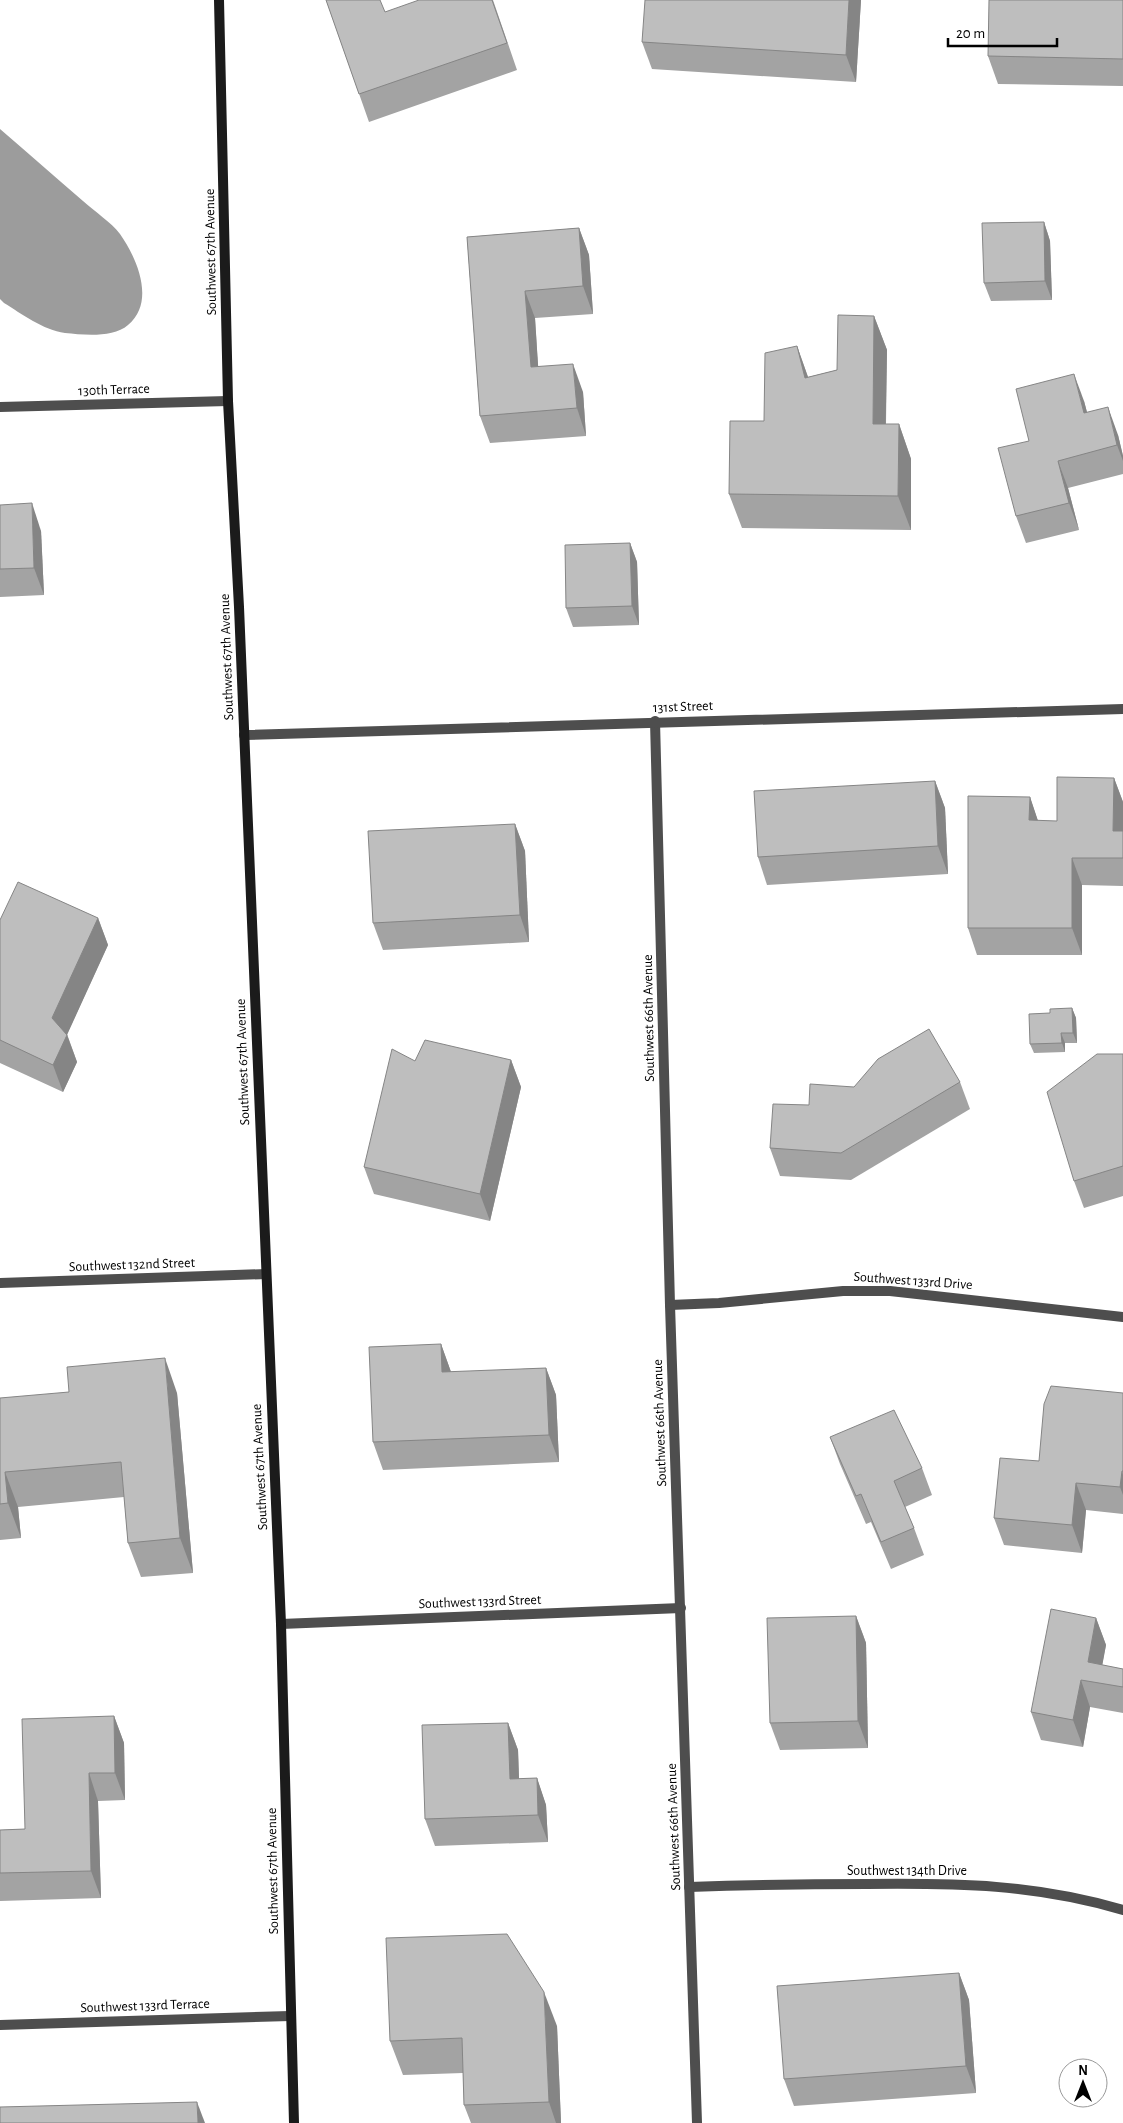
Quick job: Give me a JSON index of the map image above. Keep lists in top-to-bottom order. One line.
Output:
{"streets":{"main road":["Southwest 67th Avenue"],"street":["130th Terrace","131st Street","Southwest 66th Avenue","Southwest 132nd Street","Southwest 133rd Drive","Southwest 133rd Street","Southwest 134th Drive","Southwest 133rd Terrace"]},"crossings":[["Southwest 67th Avenue","130th Terrace"],["Southwest 67th Avenue","131st Street"],["Southwest 67th Avenue","Southwest 132nd Street"],["Southwest 67th Avenue","Southwest 133rd Street"],["Southwest 67th Avenue","Southwest 133rd Terrace"],["131st Street","Southwest 66th Avenue"],["Southwest 66th Avenue","Southwest 133rd Drive"],["Southwest 66th Avenue","Southwest 133rd Street"],["Southwest 66th Avenue","Southwest 134th Drive"]],"scale_bar":"20 m","north":"top"}
